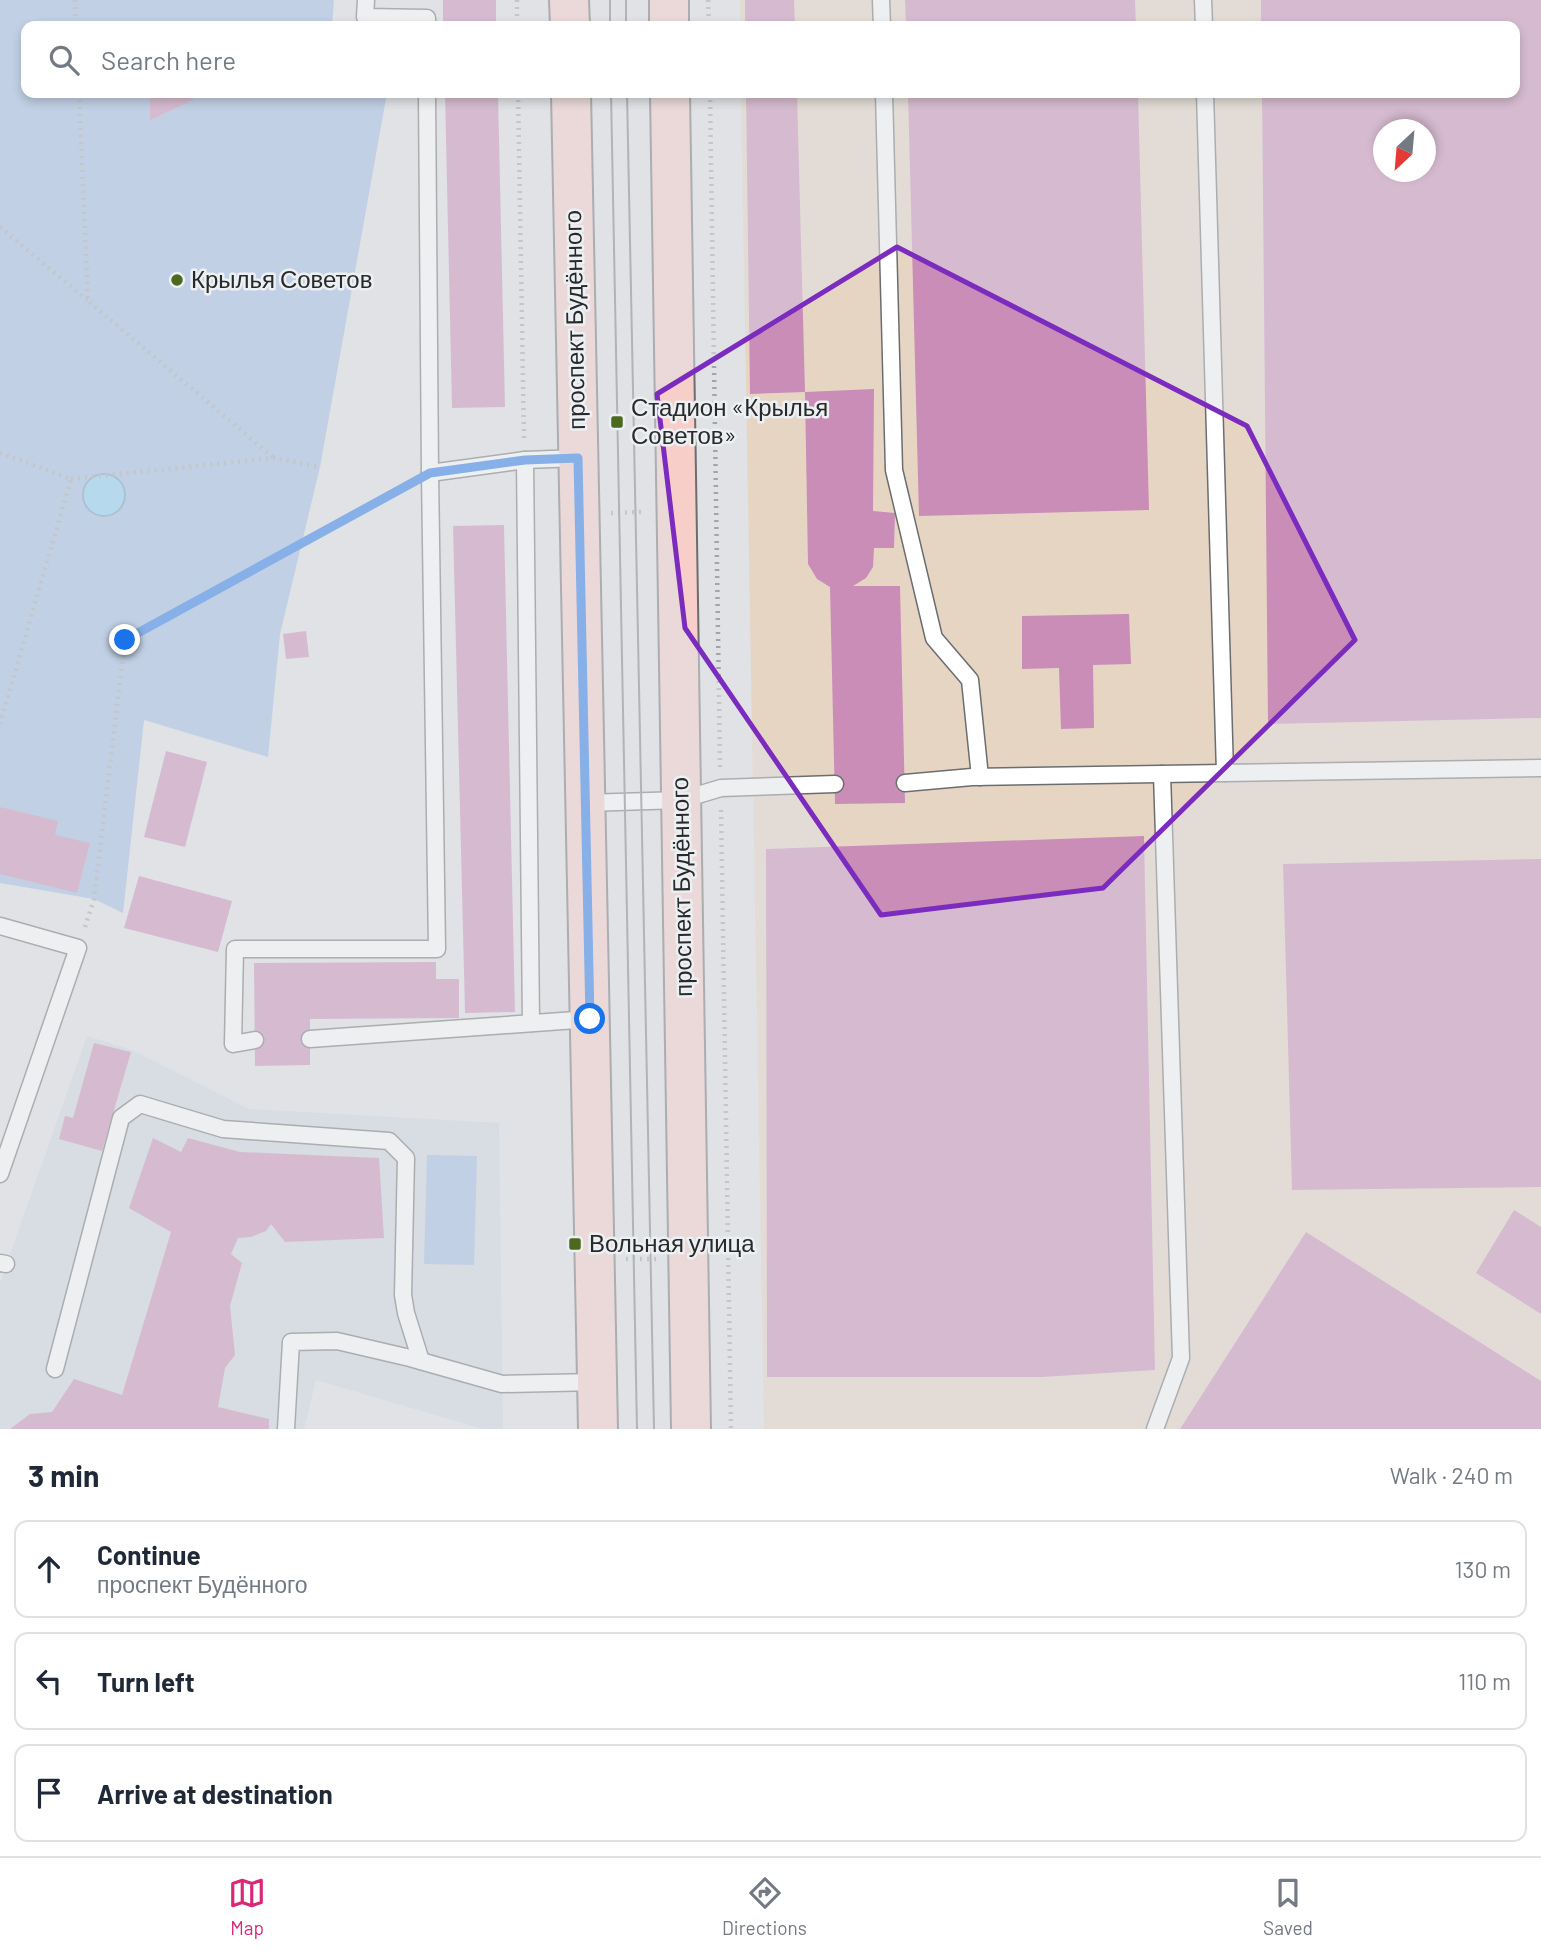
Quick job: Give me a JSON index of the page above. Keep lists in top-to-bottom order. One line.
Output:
{"streets":{"main road":["проспект Будённого"]},"places":{"other":["Крылья Советов"],"transit":["Стадион «Крылья Советов»","Вольная улица"]},"north":"bottom left","page":{"search":"Search here","heading":["3 min","Walk · 240 m"],"list":[["Continue","проспект Будённого","130 m"],["Turn left","110 m"],"Arrive at destination"],"nav":["Map","Directions","Saved"]}}
